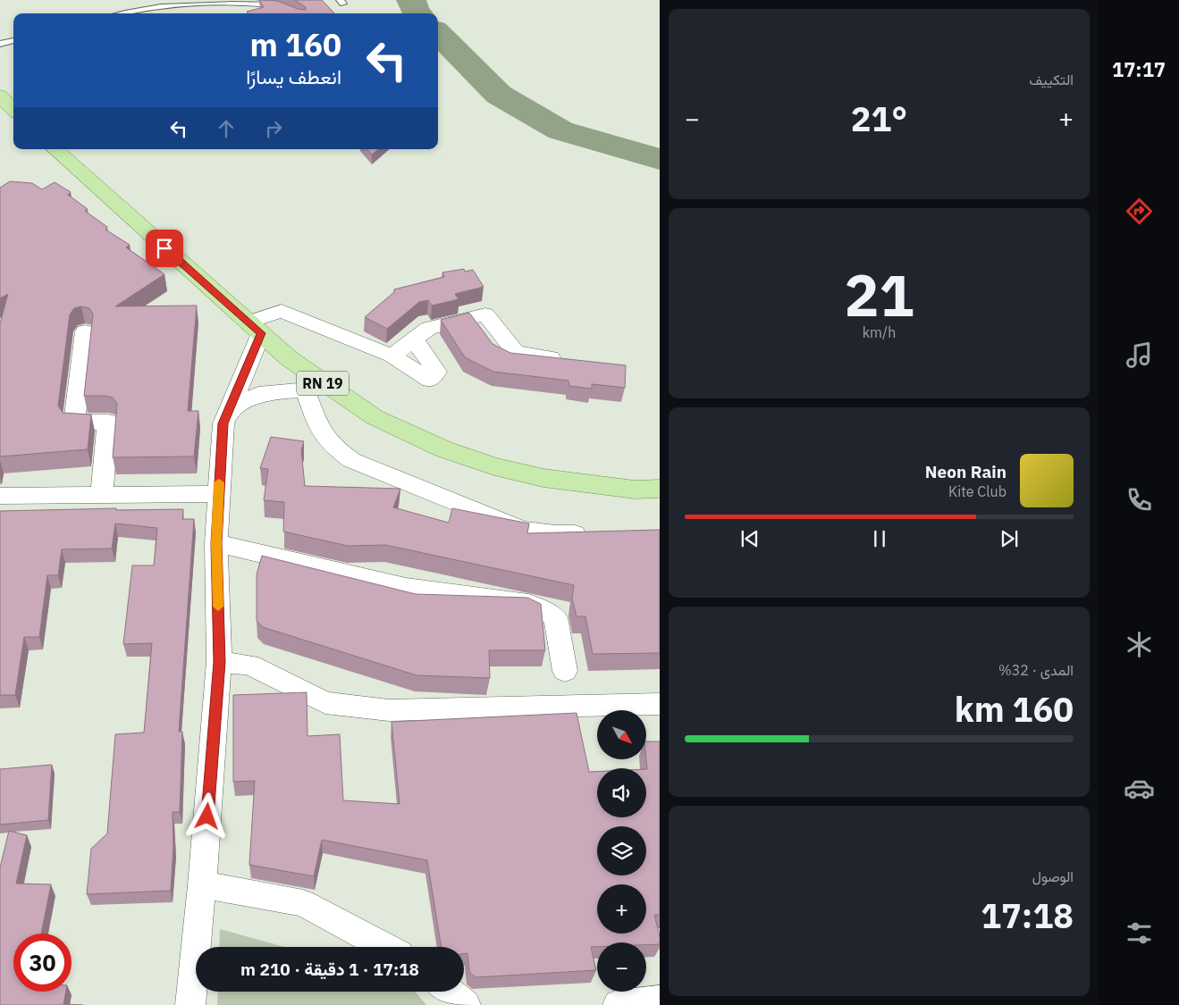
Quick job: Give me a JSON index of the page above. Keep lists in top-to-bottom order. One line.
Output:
{"streets":{"main road":["RN 19"]},"north":"bottom right","page":{"tabs":"17:17","tile":["التكييف",["21","km/h"],["المدى · 32%","160 km"],["الوصول","17:18"]],"turn":["160 m","انعطف يسارًا"],"heat":["−","21°","+"],"song":["Neon Rain","Kite Club"],"map_buttons":["+","−"],"limit":"30","trip":"17:18 · 1 دقيقة · 210 m"}}
